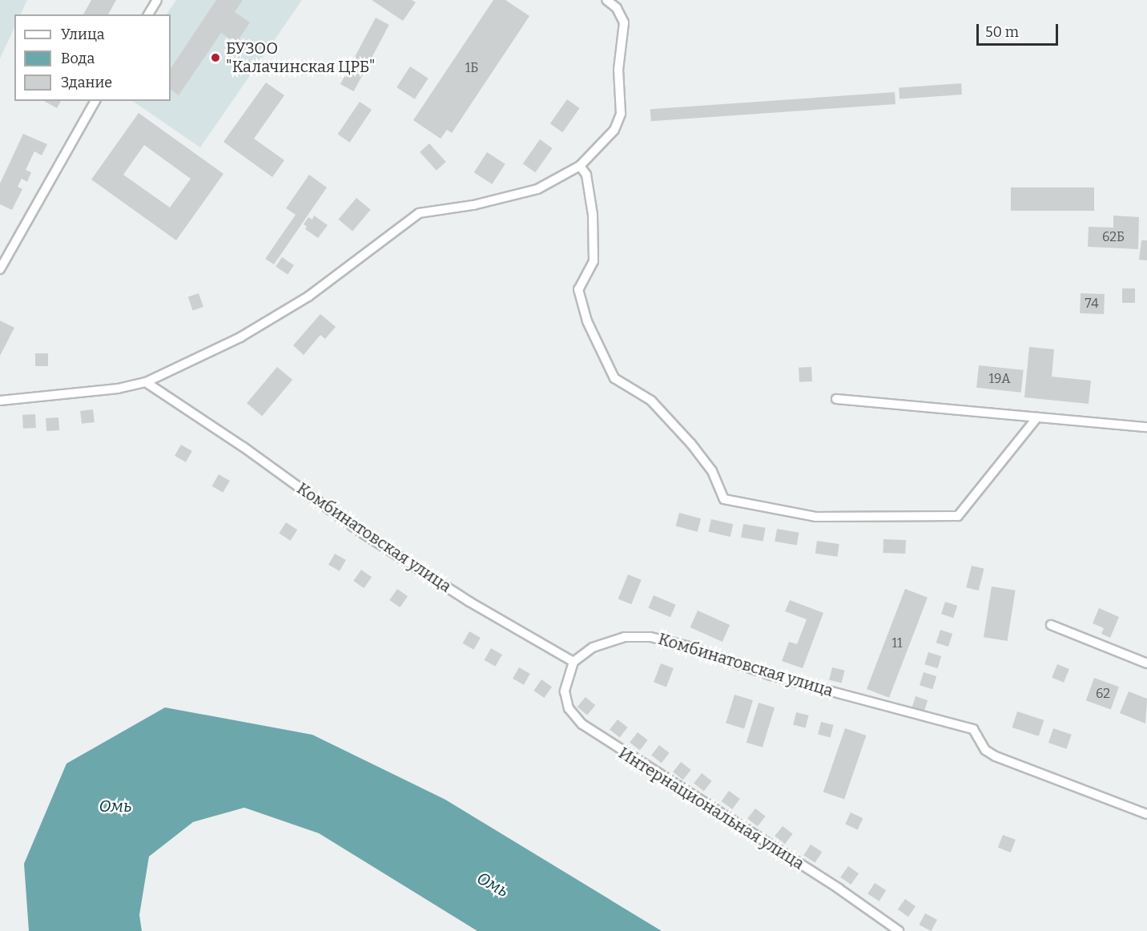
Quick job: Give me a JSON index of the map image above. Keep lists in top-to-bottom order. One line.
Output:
{"streets":{"street":["Комбинатовская улица","Интернациональная улица"]},"crossings":[["Комбинатовская улица","Интернациональная улица"]],"water":["Омь"],"places":["БУЗОО \"Калачинская ЦРБ\""],"house_numbers":["1Б","62Б","74","19А","11","62"],"legend":["Улица","Вода","Здание"],"scale_bar":"50 m"}
